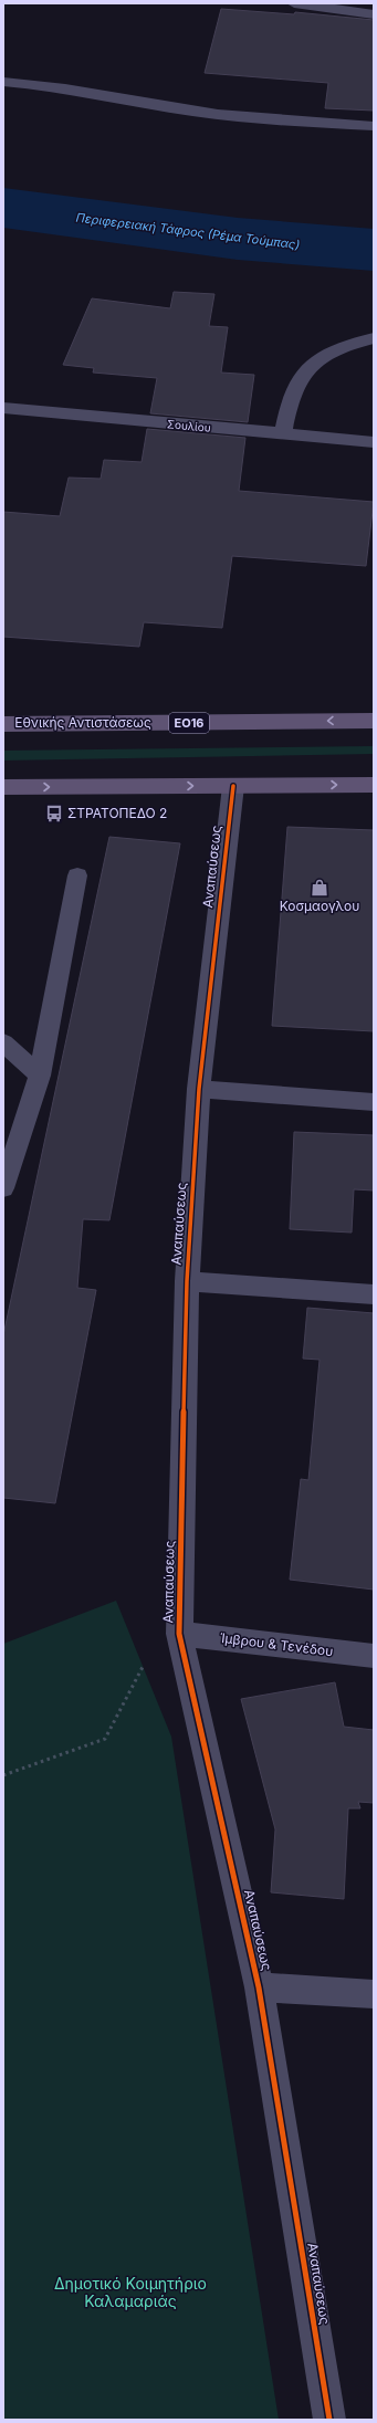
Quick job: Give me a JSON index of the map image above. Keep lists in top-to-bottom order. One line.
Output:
{"streets":{"main road":["Εθνικής Αντιστάσεως","ΕΟ16"],"street":["Σουλίου","Αναπαύσεως","Ίμβρου & Τενέδου"]},"crossings":[["Αναπαύσεως","Ίμβρου & Τενέδου"]],"water":["Περιφερειακή Τάφρος (Ρέμα Τούμπας)"],"parks":["Δημοτικό Κοιμητήριο Καλαμαριάς"],"places":{"bus stop":["ΣΤΡΑΤΟΠΕΔΟ 2"],"shop":["Κοσμαογλου"]}}
